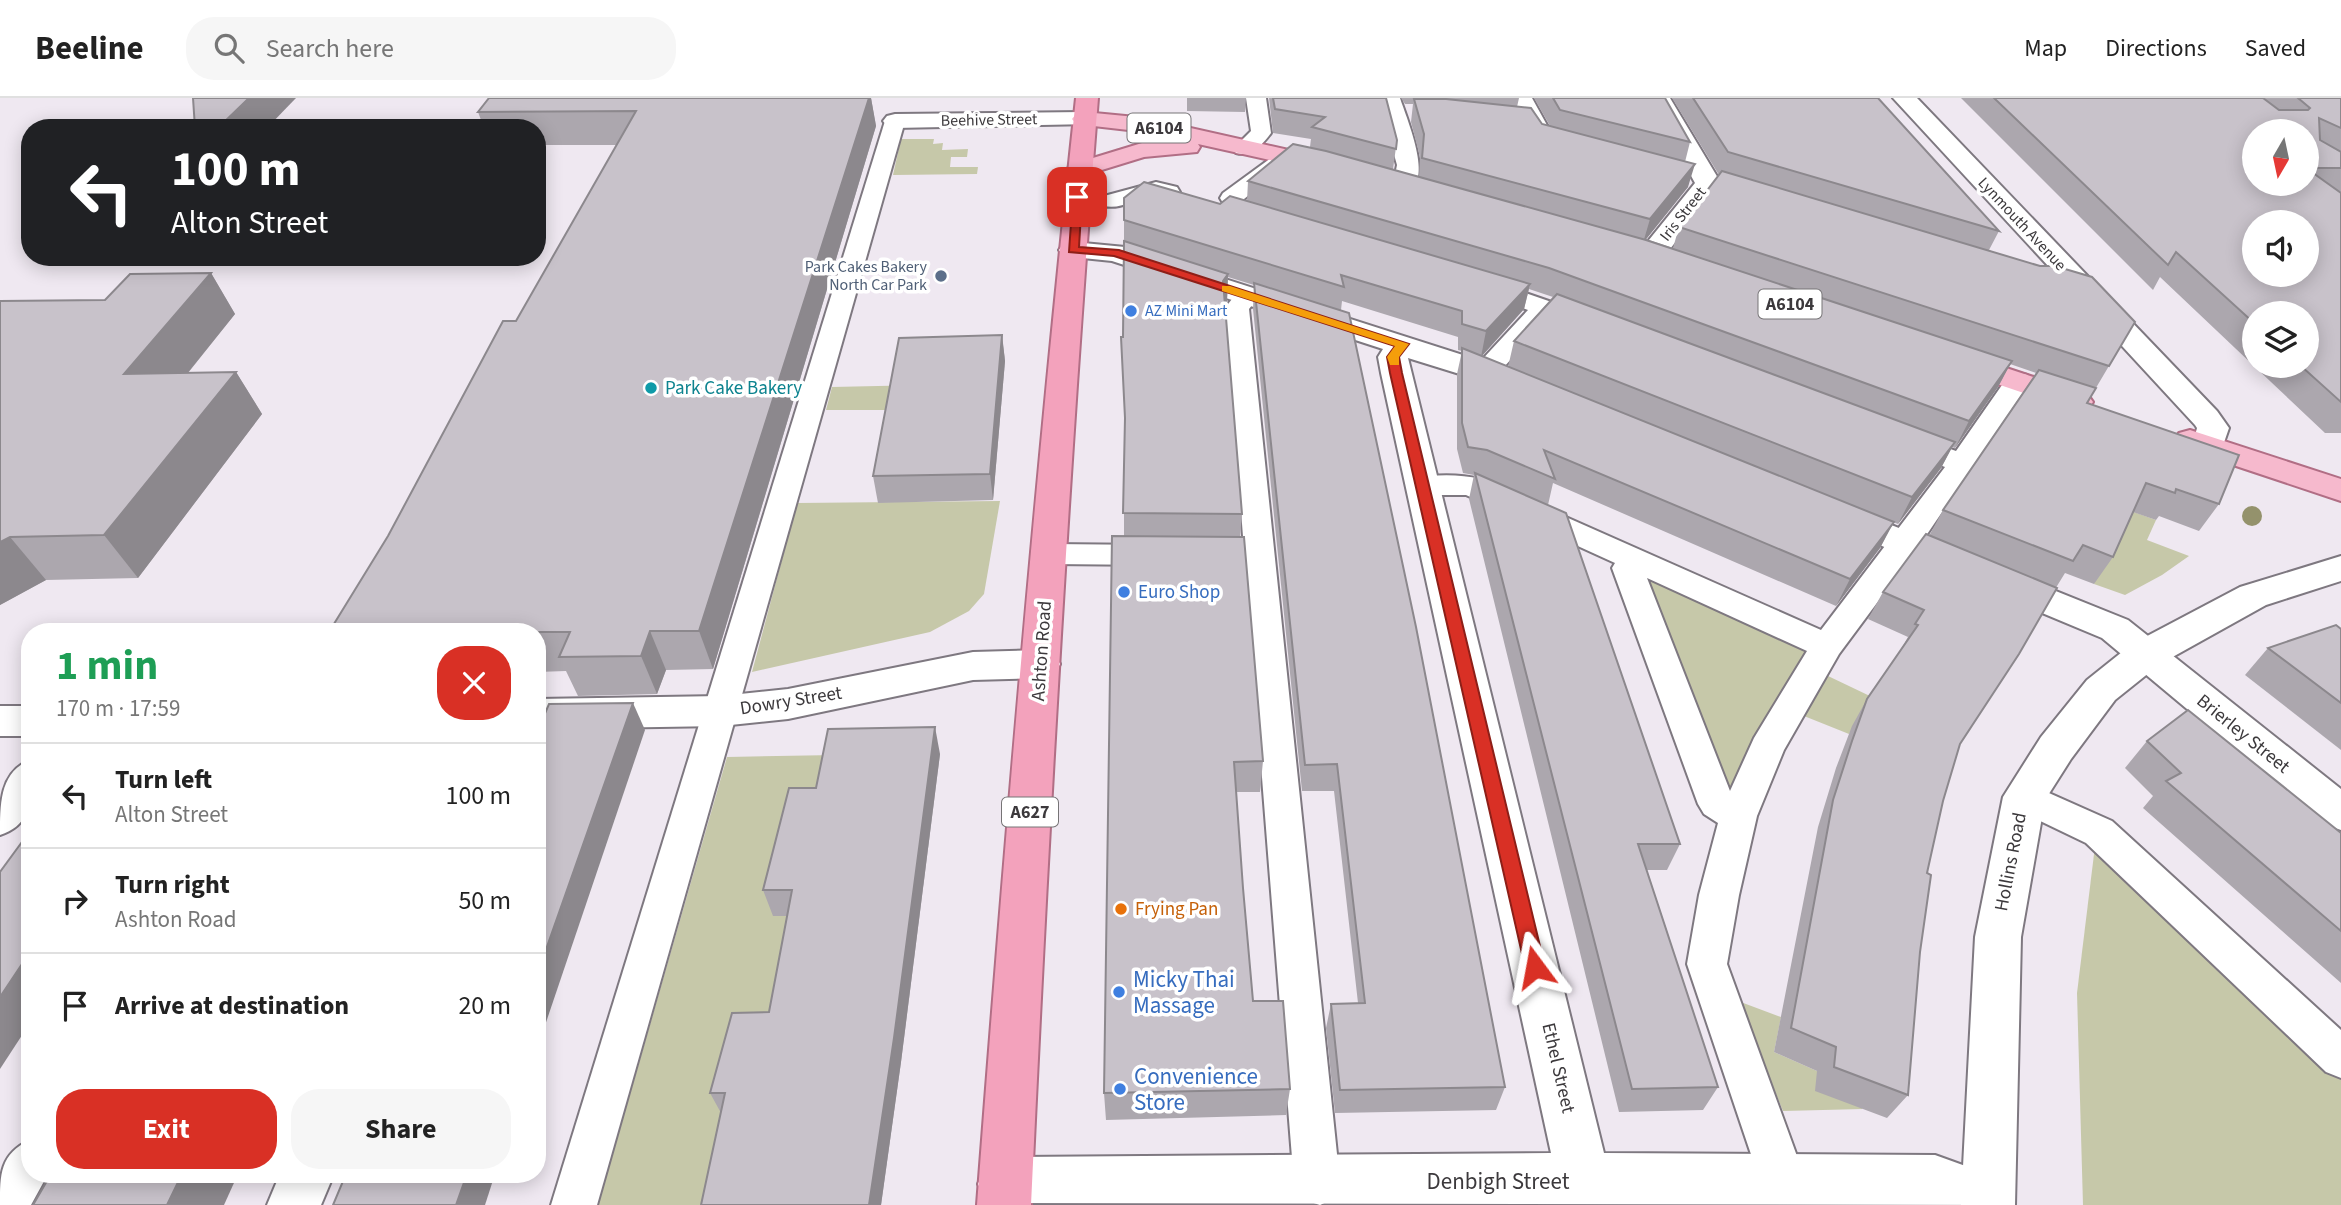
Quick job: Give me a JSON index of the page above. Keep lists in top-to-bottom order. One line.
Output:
{"streets":{"highway":["Ashton Road","A627"],"main road":["A6104"],"street":["Beehive Street","Iris Street","Lynmouth Avenue","Dowry Street","Brierley Street","Hollins Road","Ethel Street","Denbigh Street"]},"crossings":[["Beehive Street","A6104"],["Beehive Street","Ashton Road"],["A6104","Ashton Road"],["Ashton Road","Dowry Street"],["Ashton Road","Denbigh Street"],["Brierley Street","Hollins Road"],["Hollins Road","Denbigh Street"],["Ethel Street","Denbigh Street"]],"places":["Park Cakes Bakery North Car Park","AZ Mini Mart","Park Cake Bakery","Euro Shop","Frying Pan","Micky Thai Massage","Convenience Store"],"north":"bottom","page":{"header":"Beeline","search":"Search here","nav":["Map","Directions","Saved"],"turn":["100 m","Alton Street"],"heading":["1 min","170 m · 17:59"],"list":[{"name":"Turn left","note":"Alton Street","value":"100 m"},{"name":"Turn right","note":"Ashton Road","value":"50 m"},{"name":"Arrive at destination","value":"20 m"}],"buttons":["Exit","Share"]}}
